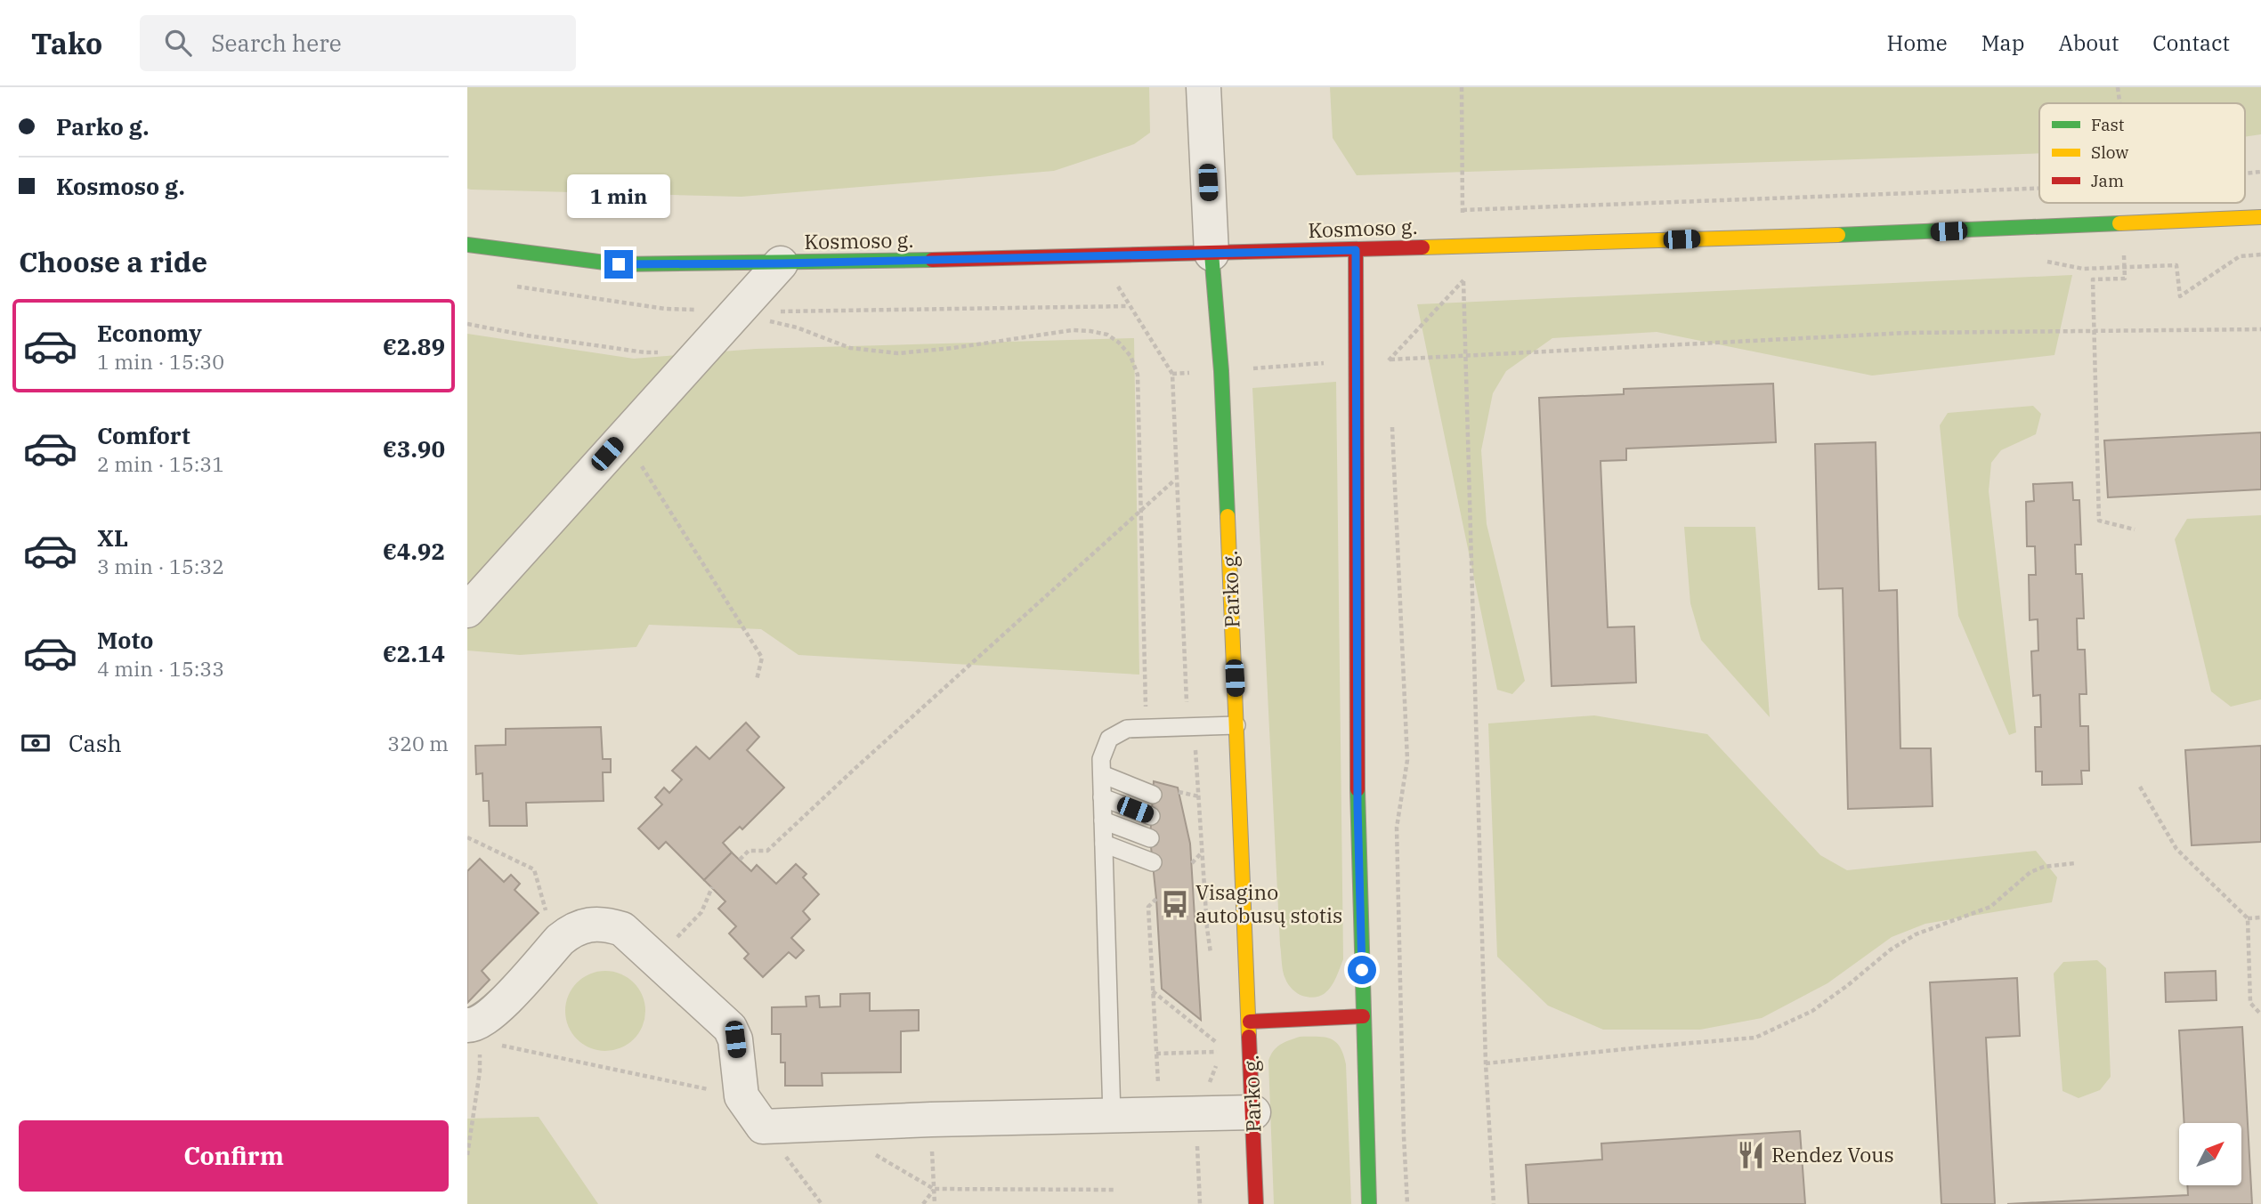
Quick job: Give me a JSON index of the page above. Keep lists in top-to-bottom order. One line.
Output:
{"streets":{"street":["Kosmoso g.","Parko g."]},"crossings":[["Kosmoso g.","Parko g."]],"places":{"bus stop":["Visagino autobusų stotis"],"restaurant":["Rendez Vous"]},"legend":["Fast","Slow","Jam"],"north":"top right","page":{"header":"Tako","search":"Search here","nav":["Home","Map","About","Contact"],"banner":["Parko g.","Kosmoso g."],"bubble":"1 min","heading":"Choose a ride","list":[{"name":"Economy","note":"1 min · 15:30","value":"€2.89"},{"name":"Comfort","note":"2 min · 15:31","value":"€3.90"},{"name":"XL","note":"3 min · 15:32","value":"€4.92"},{"name":"Moto","note":"4 min · 15:33","value":"€2.14"}],"pay":["Cash","320 m"],"buttons":"Confirm"}}
